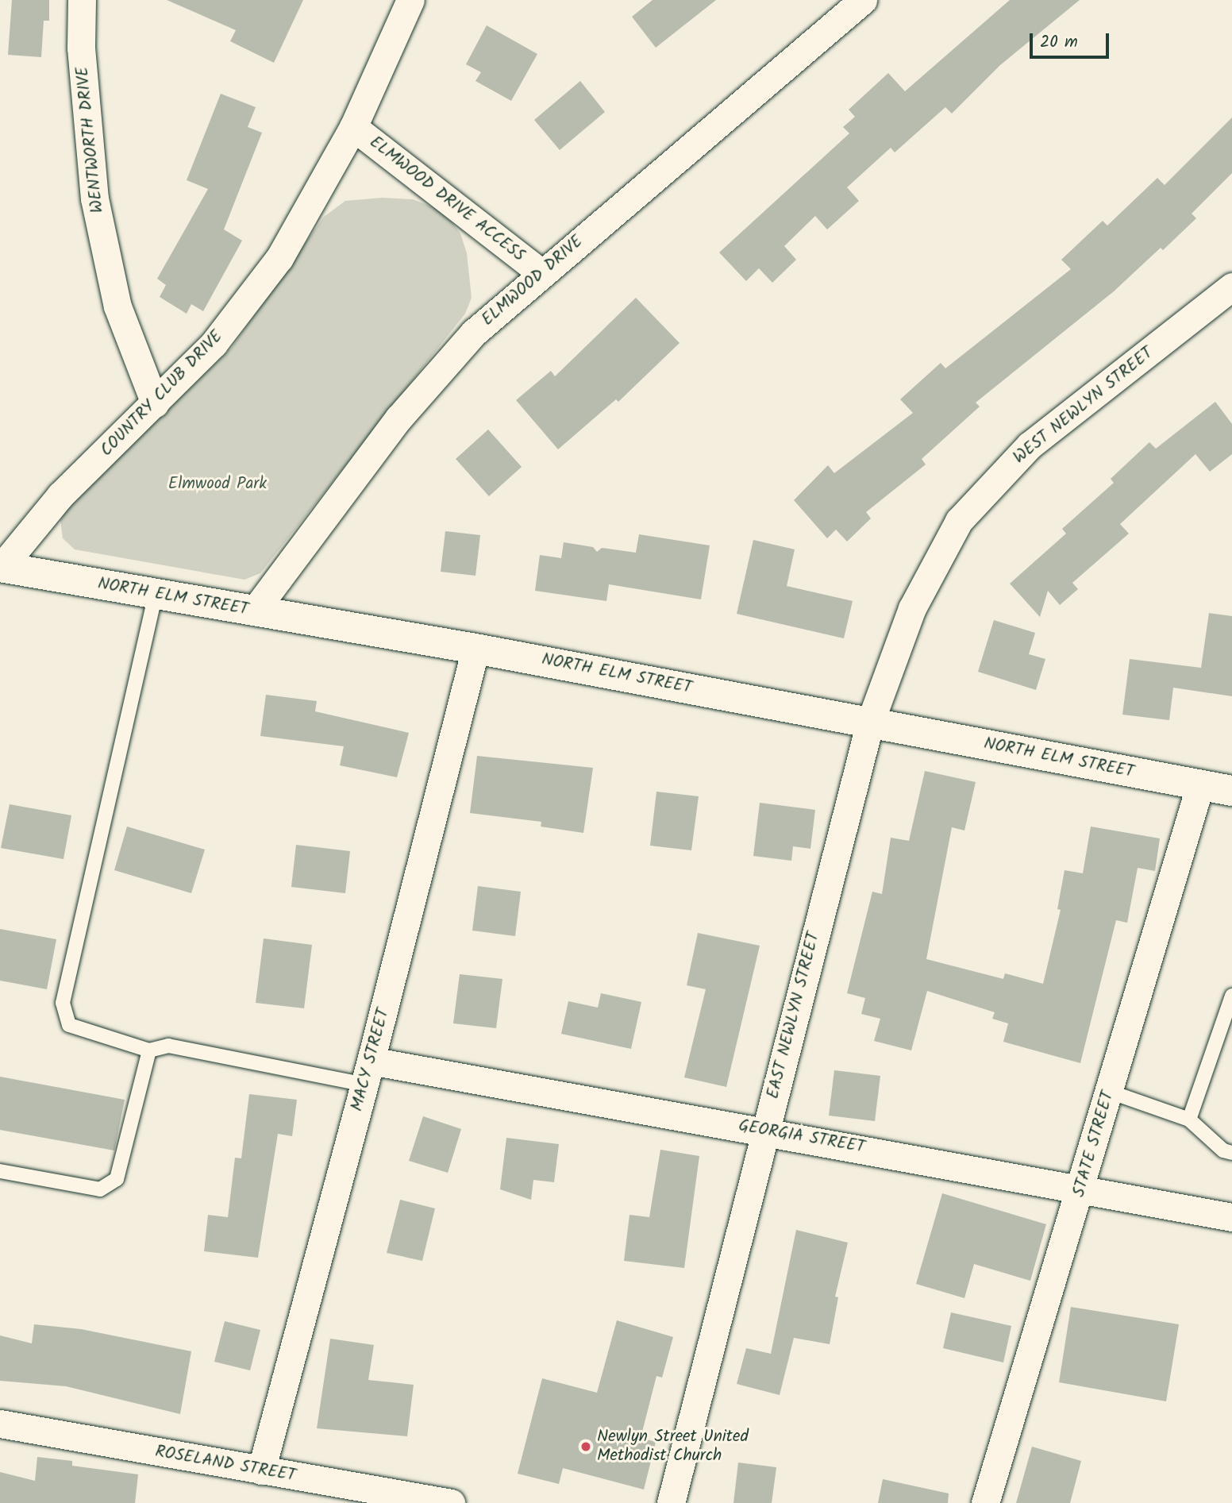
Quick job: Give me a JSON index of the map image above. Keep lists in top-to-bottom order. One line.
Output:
{"streets":{"main road":["NORTH ELM STREET"],"street":["WENTWORTH DRIVE","ELMWOOD DRIVE ACCESS","ELMWOOD DRIVE","COUNTRY CLUB DRIVE","WEST NEWLYN STREET","EAST NEWLYN STREET","MACY STREET","GEORGIA STREET","STATE STREET","ROSELAND STREET"]},"crossings":[["WENTWORTH DRIVE","COUNTRY CLUB DRIVE"],["ELMWOOD DRIVE ACCESS","ELMWOOD DRIVE"],["ELMWOOD DRIVE ACCESS","COUNTRY CLUB DRIVE"],["ELMWOOD DRIVE","NORTH ELM STREET"],["COUNTRY CLUB DRIVE","NORTH ELM STREET"],["WEST NEWLYN STREET","NORTH ELM STREET"],["WEST NEWLYN STREET","EAST NEWLYN STREET"],["NORTH ELM STREET","EAST NEWLYN STREET"],["NORTH ELM STREET","MACY STREET"],["NORTH ELM STREET","STATE STREET"],["EAST NEWLYN STREET","GEORGIA STREET"],["MACY STREET","GEORGIA STREET"],["MACY STREET","ROSELAND STREET"],["GEORGIA STREET","STATE STREET"]],"parks":["Elmwood Park"],"places":["Newlyn Street United Methodist Church"],"scale_bar":"20 m"}
